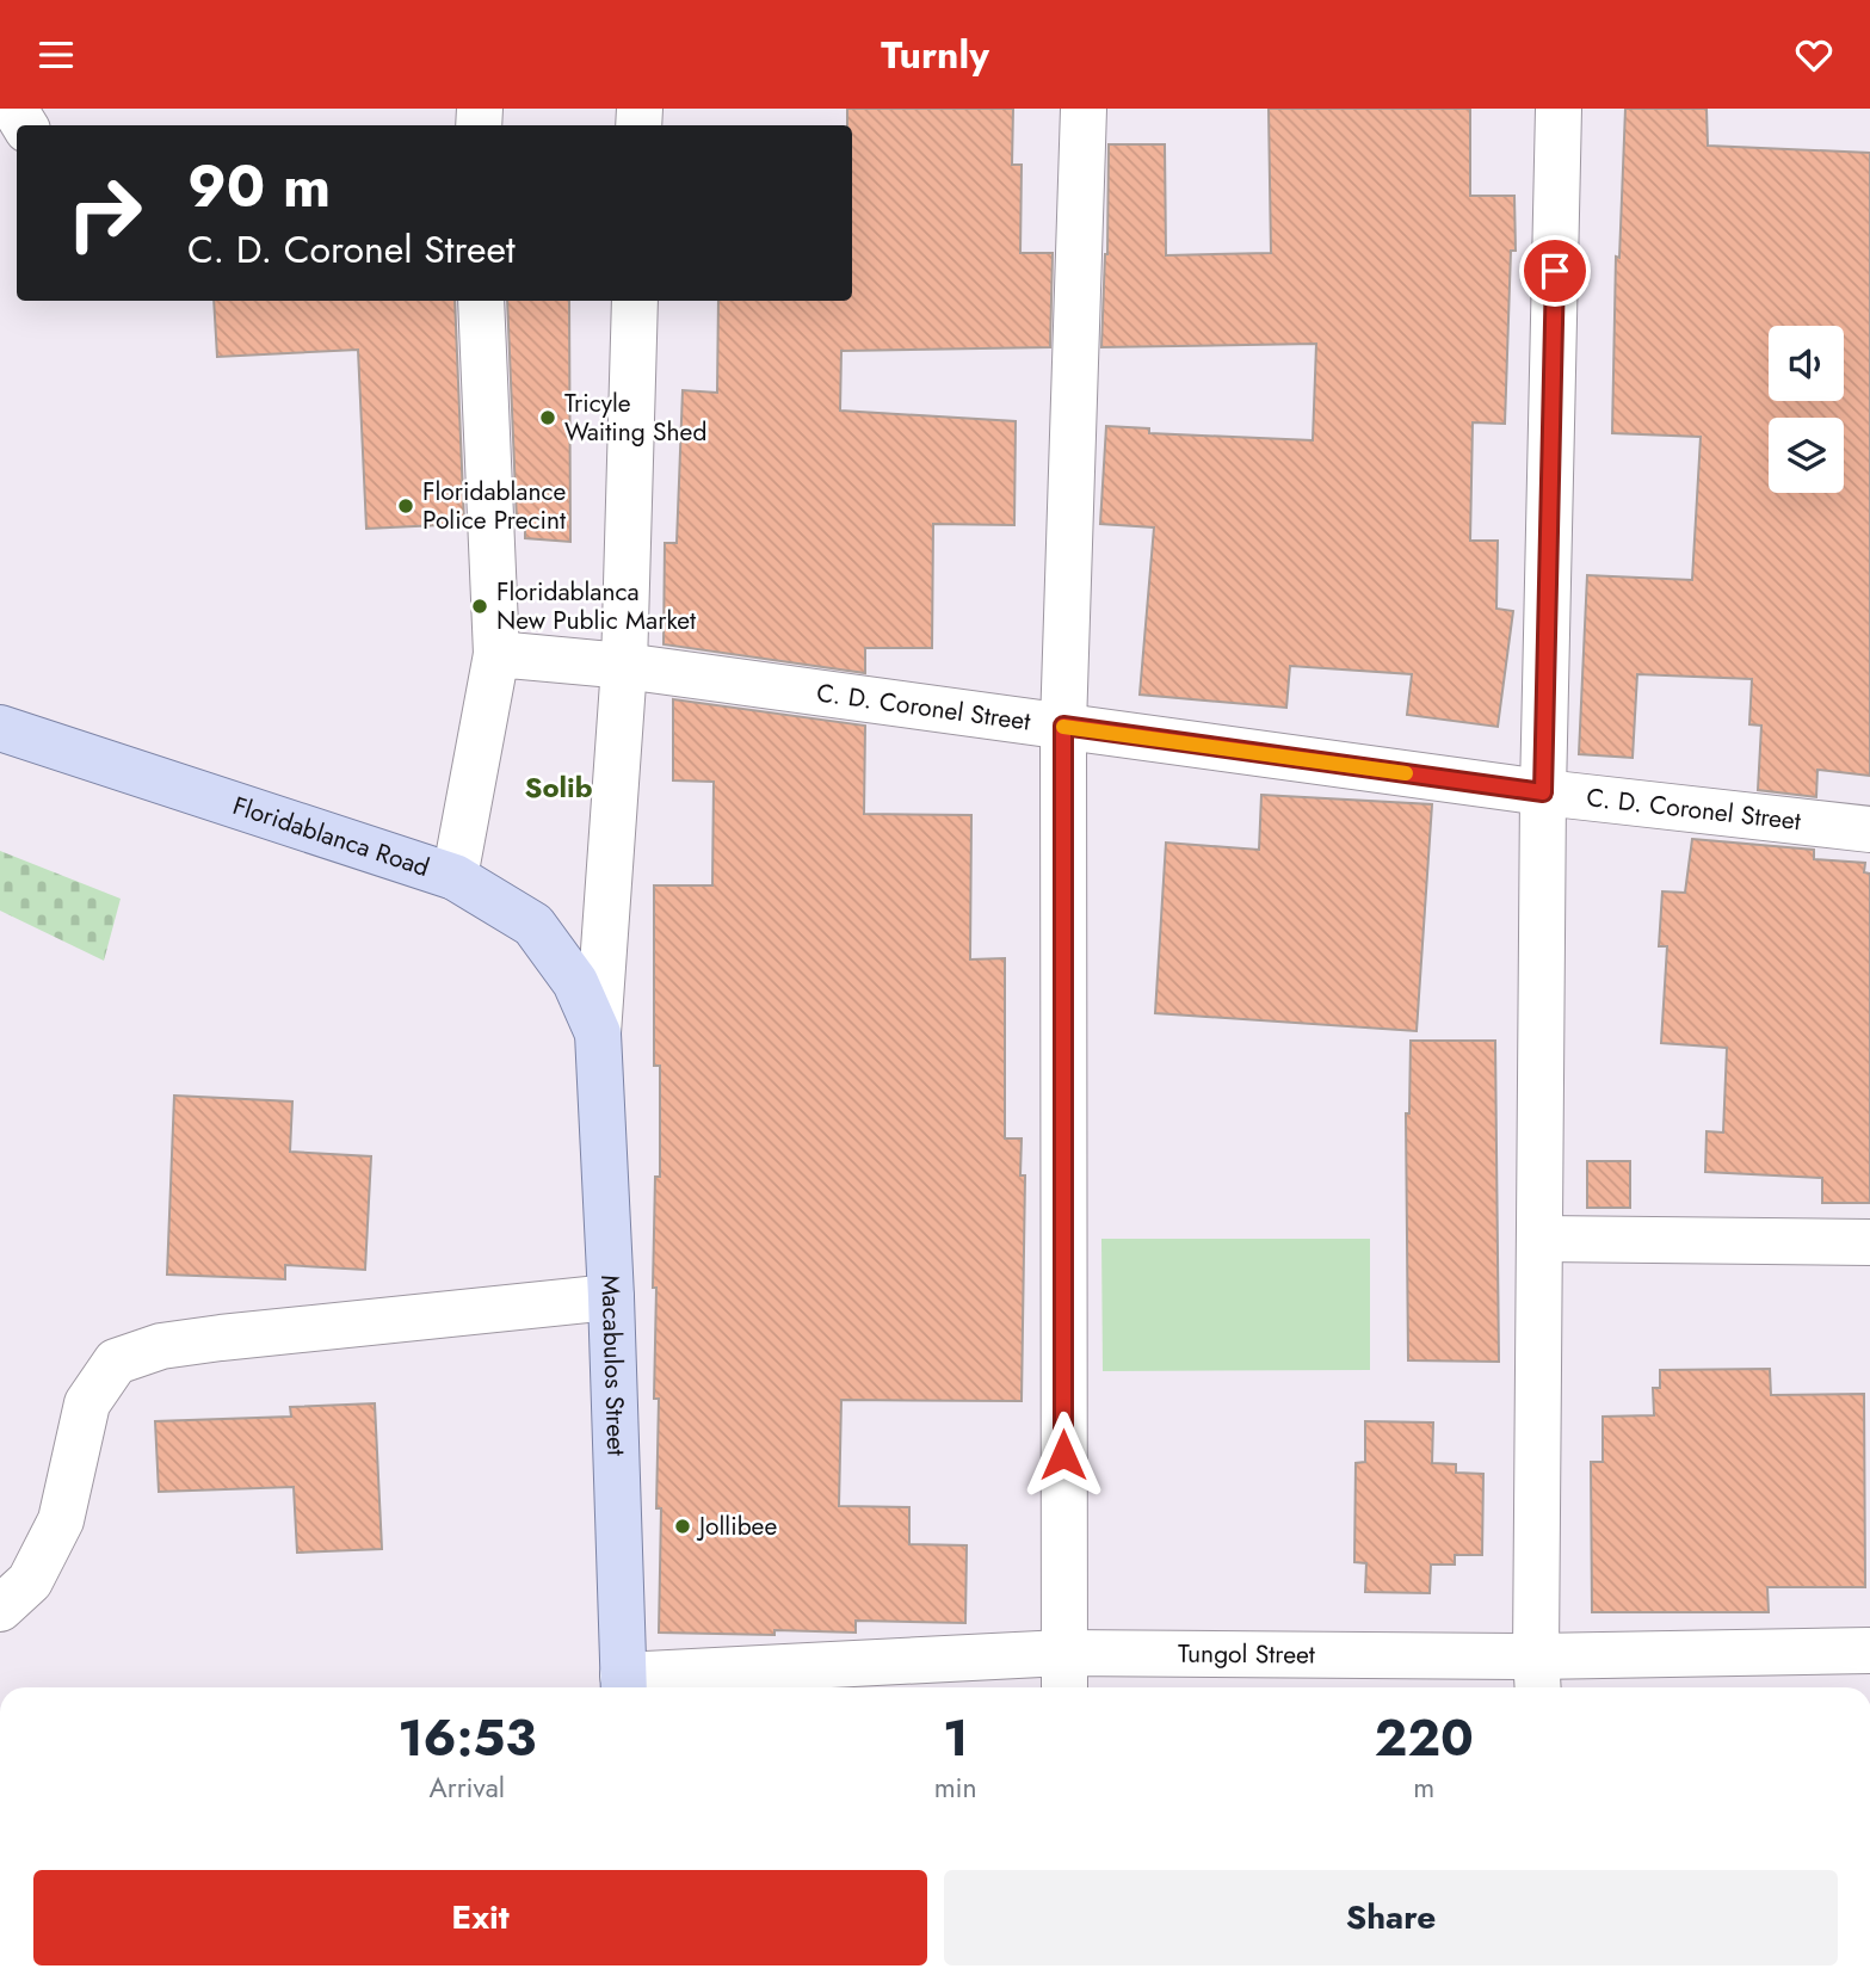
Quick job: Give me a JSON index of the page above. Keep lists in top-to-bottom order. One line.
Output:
{"streets":{"main road":["Floridablanca Road","Macabulos Street"],"street":["C. D. Coronel Street","Tungol Street"]},"crossings":[["Floridablanca Road","Macabulos Street"],["Macabulos Street","Tungol Street"]],"districts":["Solib"],"places":["Tricyle Waiting Shed","Floridablance Police Precint","Floridablanca New Public Market","Jollibee"],"page":{"header":"Turnly","turn":["90 m","C. D. Coronel Street"],"eta":["16:53","Arrival","1","min","220","m"],"buttons":["Exit","Share"]}}
